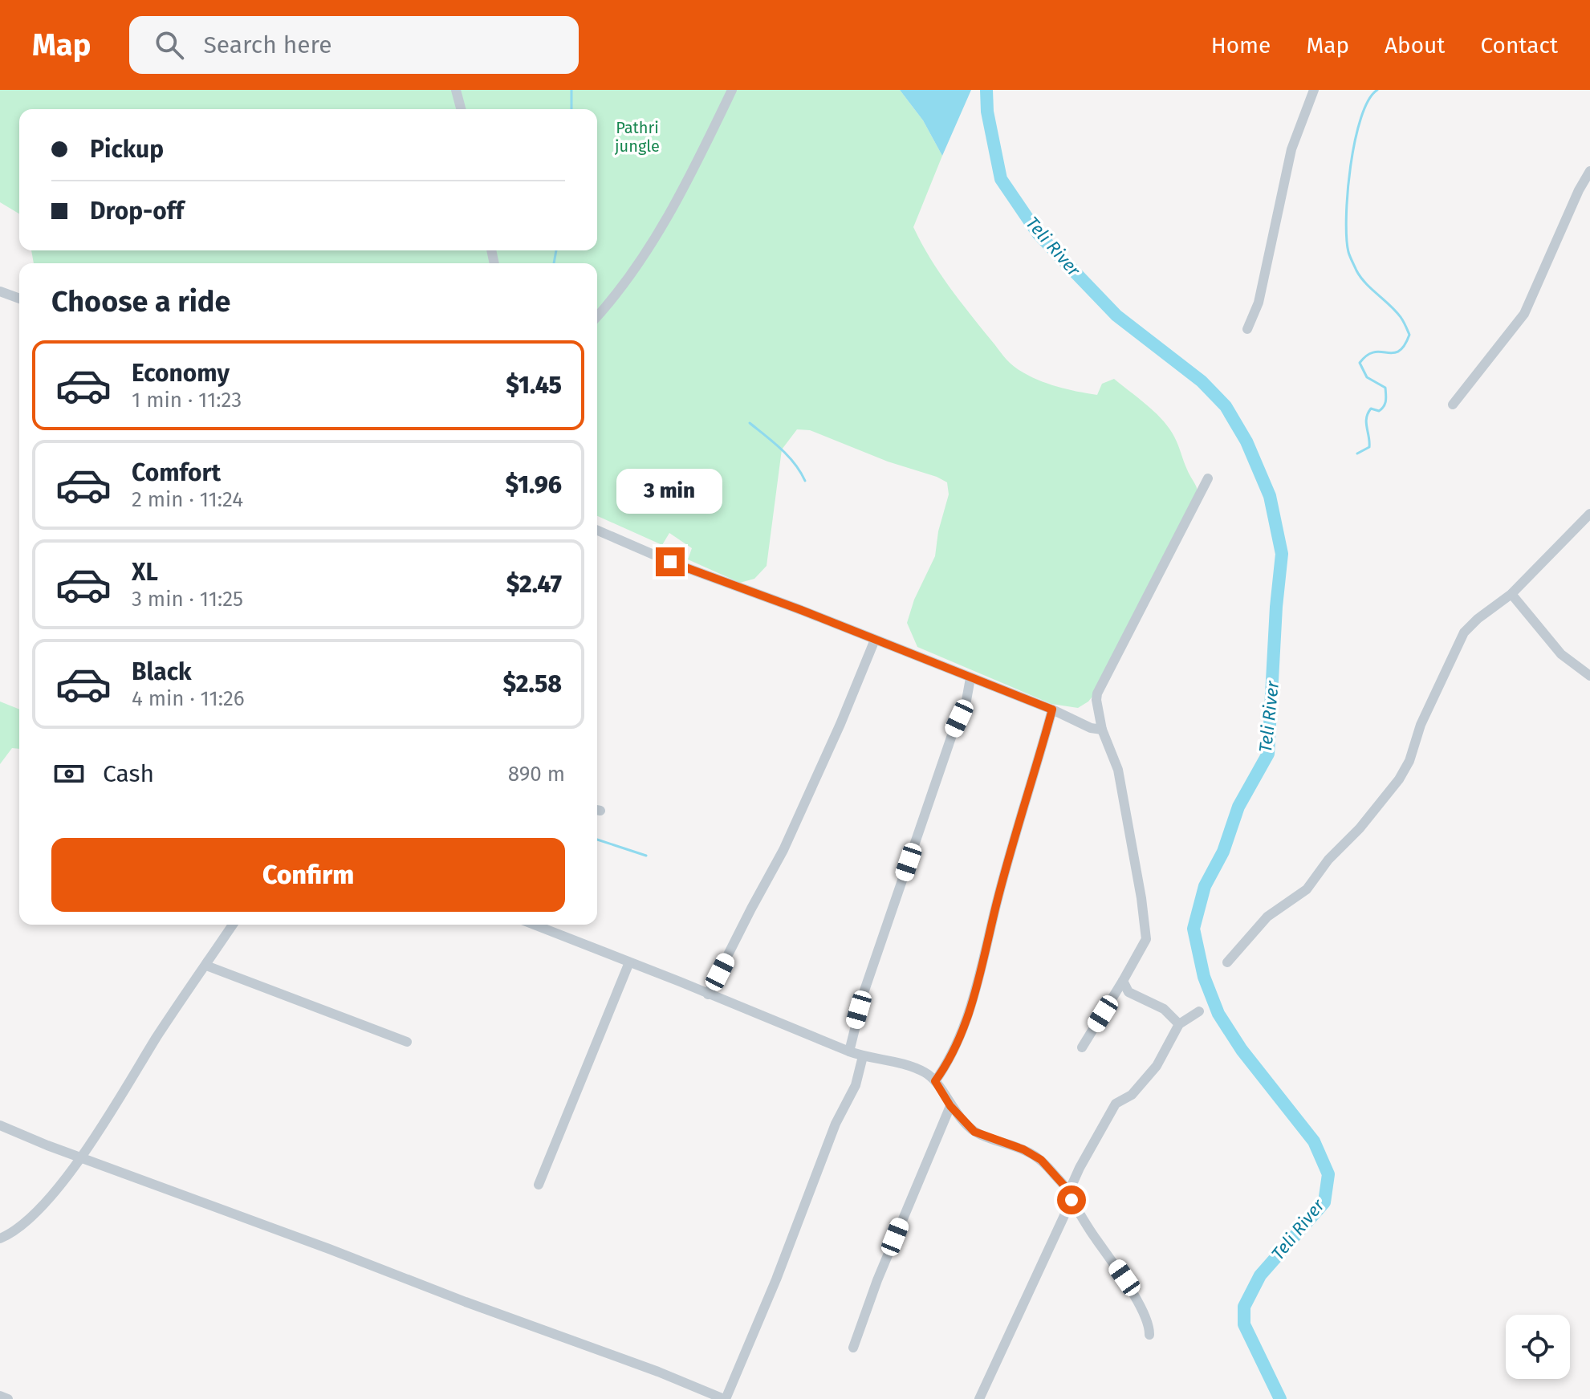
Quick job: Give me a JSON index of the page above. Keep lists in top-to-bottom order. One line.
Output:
{"water":["Teli River"],"parks":["Pathri jungle"],"page":{"header":"Map","search":"Search here","nav":["Home","Map","About","Contact"],"banner":["Pickup","Drop-off"],"heading":"Choose a ride","list":[{"name":"Economy","note":"1 min · 11:23","value":"$1.45"},{"name":"Comfort","note":"2 min · 11:24","value":"$1.96"},{"name":"XL","note":"3 min · 11:25","value":"$2.47"},{"name":"Black","note":"4 min · 11:26","value":"$2.58"}],"bubble":"3 min","pay":["Cash","890 m"],"buttons":"Confirm"}}
